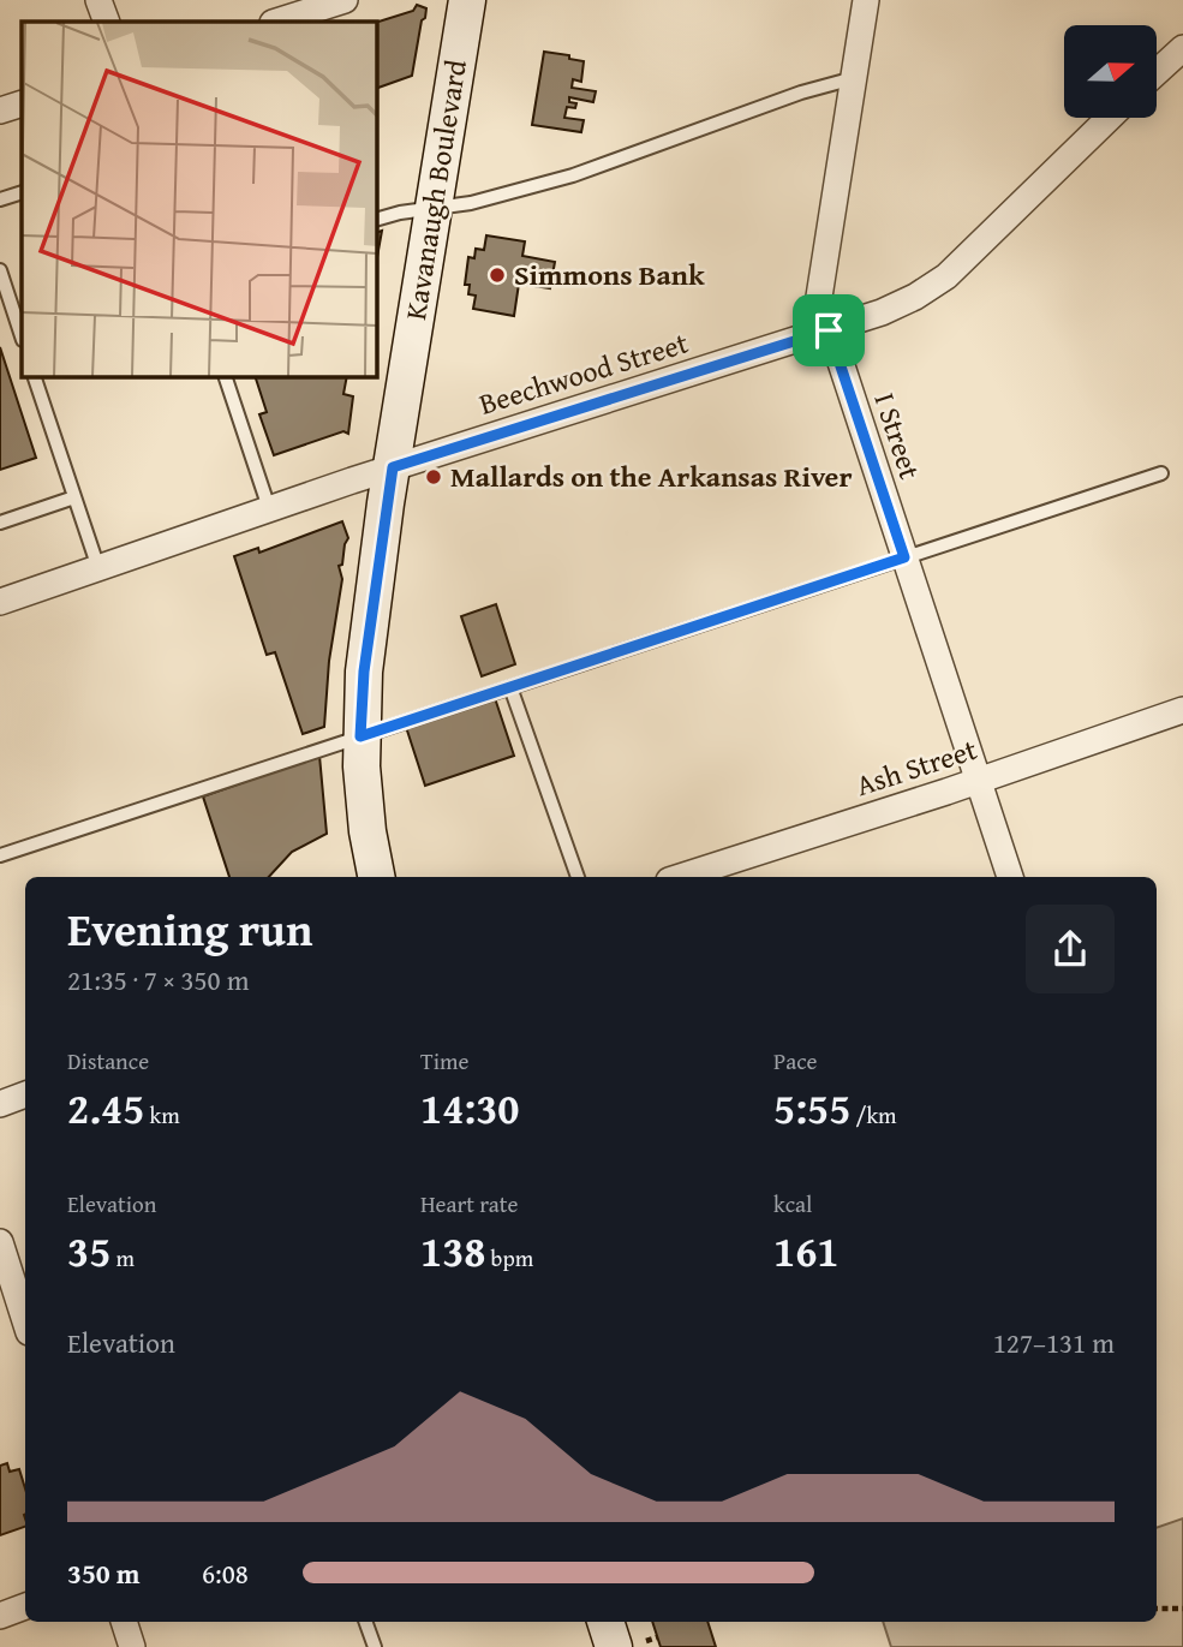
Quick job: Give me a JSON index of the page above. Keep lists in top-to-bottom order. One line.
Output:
{"streets":{"street":["Kavanaugh Boulevard","Beechwood Street","I Street","Ash Street"]},"crossings":[["Kavanaugh Boulevard","Beechwood Street"],["Beechwood Street","I Street"],["I Street","Ash Street"]],"places":["Simmons Bank","Mallards on the Arkansas River"],"north":"right","page":{"heading":["Evening run","21:35 · 7 × 350 m"],"stats":[["Distance","2.45 km"],["Time","14:30"],["Pace","5:55 /km"],["Elevation","35 m"],["Heart rate","138 bpm"],["kcal","161"]],"chart":["Elevation","127–131 m"],"list":[{"name":"350 m","note":"6:08"}]}}
